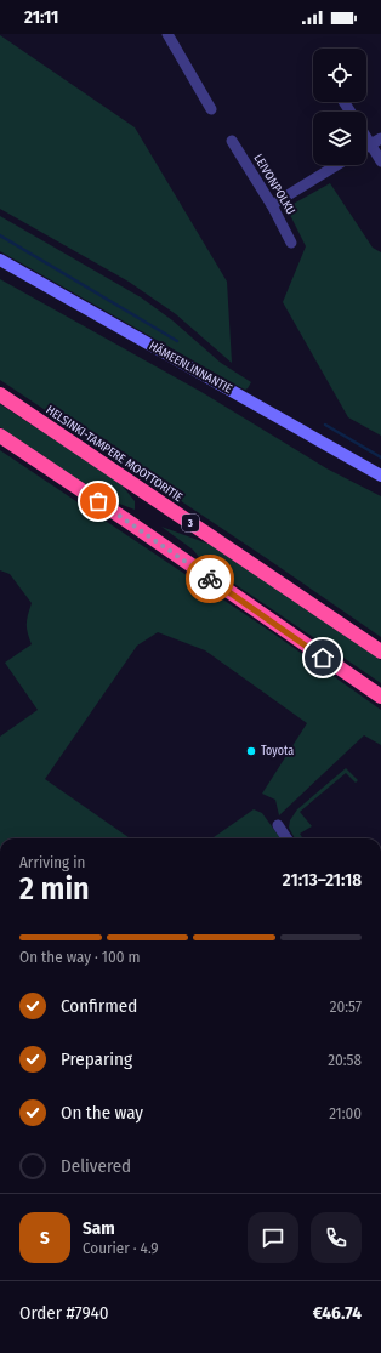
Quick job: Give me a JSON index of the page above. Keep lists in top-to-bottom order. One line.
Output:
{"streets":{"highway":["HELSINKI-TAMPERE MOOTTORITIE","3"],"main road":["HÄMEENLINNANTIE"],"street":["LEIVONPOLKU"]},"places":["Toyota"],"page":{"status":"21:11","heading":["2 min","Arriving in","21:13–21:18"],"panel":["Sam","Courier · 4.9","Order #7940","€46.74"],"bar":"On the way · 100 m","list":[["Confirmed","20:57"],["Preparing","20:58"],["On the way","21:00"],"Delivered"],"round":"S"}}
